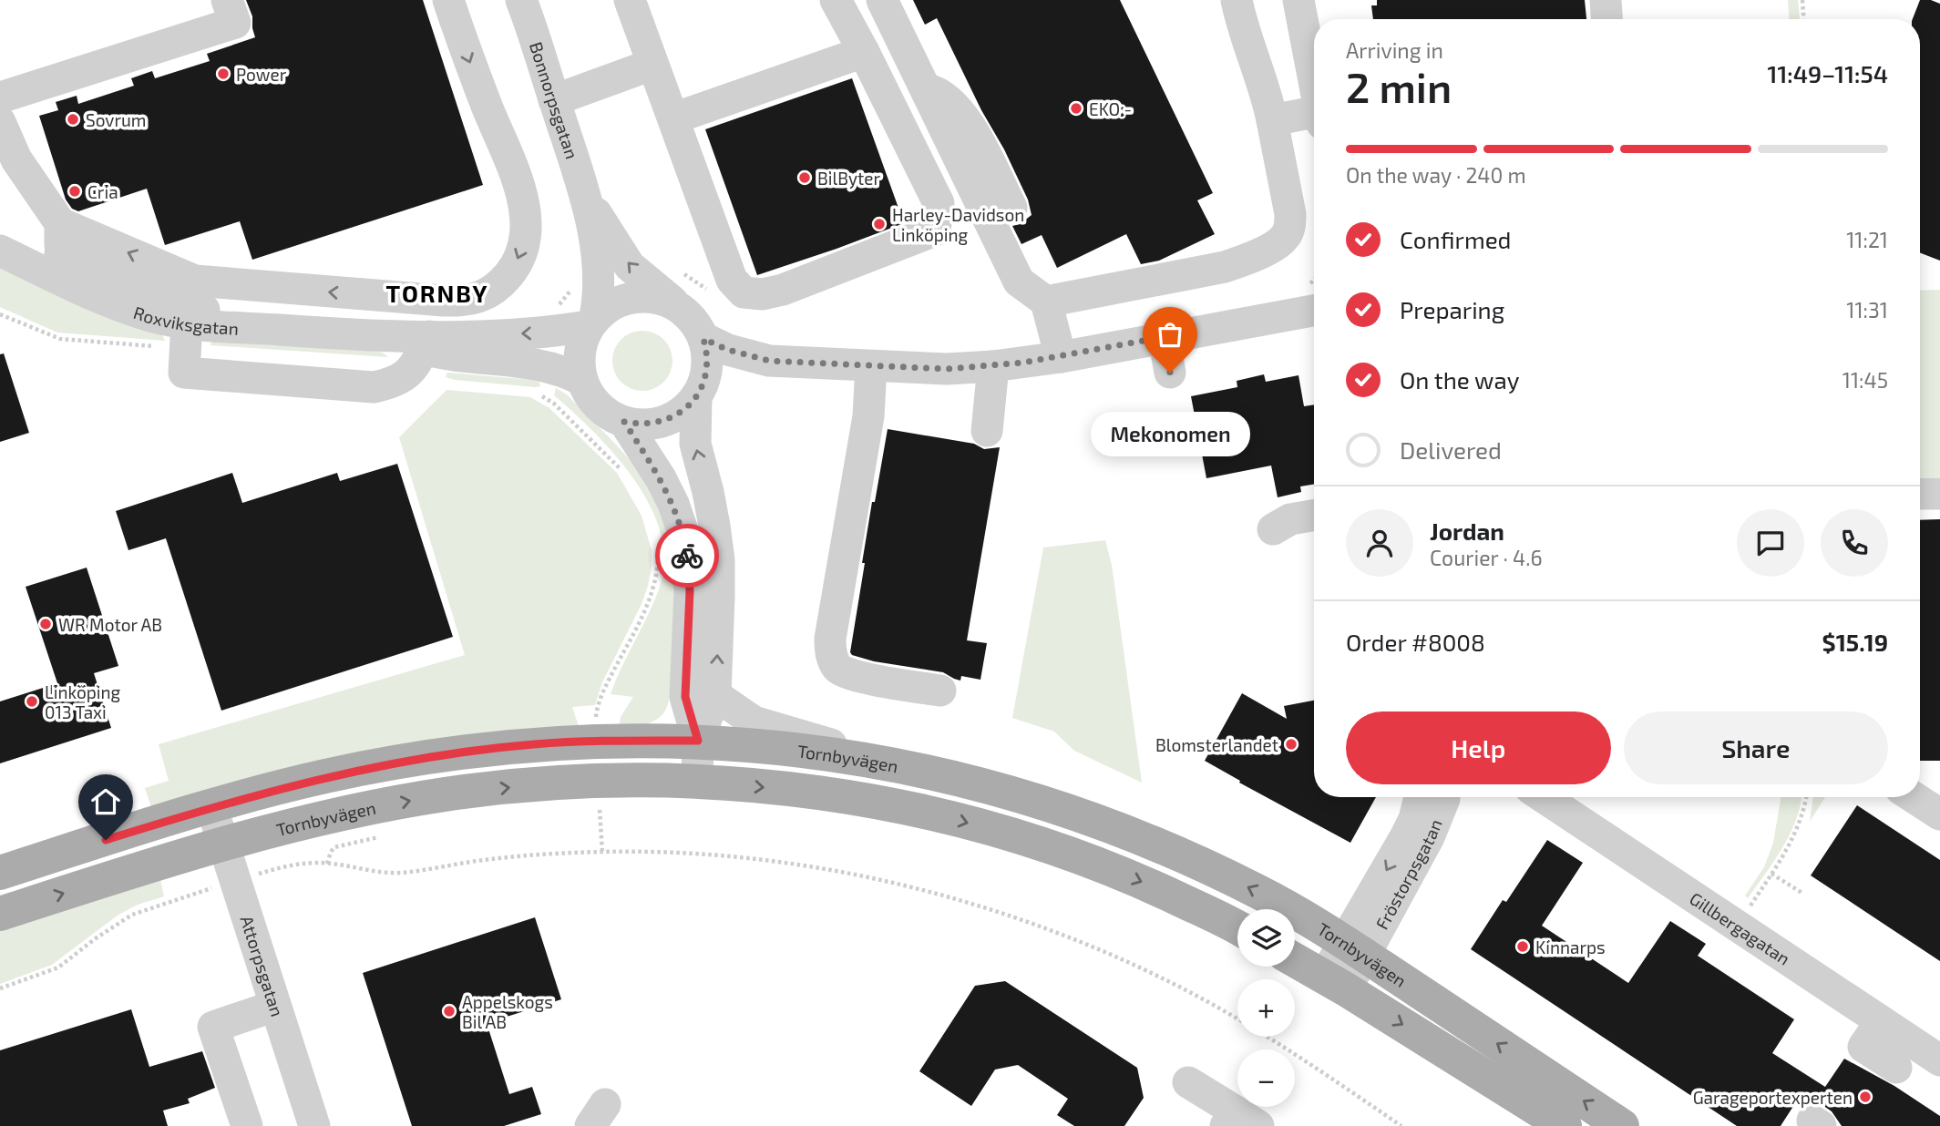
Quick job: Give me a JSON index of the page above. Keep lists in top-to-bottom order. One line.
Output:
{"streets":{"main road":["Tornbyvägen"],"street":["Bonnorpsgatan","Roxviksgatan","Fröstorpsgatan","Gillbergagatan","Attorpsgatan"]},"crossings":[["Bonnorpsgatan","Roxviksgatan"],["Tornbyvägen","Fröstorpsgatan"],["Tornbyvägen","Attorpsgatan"]],"districts":["TORNBY"],"places":["Power","EKO:-","Sovrum","BilByter","Cria","Harley-Davidson Linköping","Mekonomen","WR Motor AB","Linköping 013 Taxi","Blomsterlandet","Kinnarps","Appelskogs Bil AB","Garageportexperten"],"page":{"heading":["2 min","Arriving in","11:49–11:54"],"panel":["Jordan","Courier · 4.6","Order #8008","$15.19"],"bar":"On the way · 240 m","list":[["Confirmed","11:21"],["Preparing","11:31"],["On the way","11:45"],"Delivered"],"bubble":"Mekonomen","buttons":["Help","Share"],"map_buttons":["+","−"]}}
